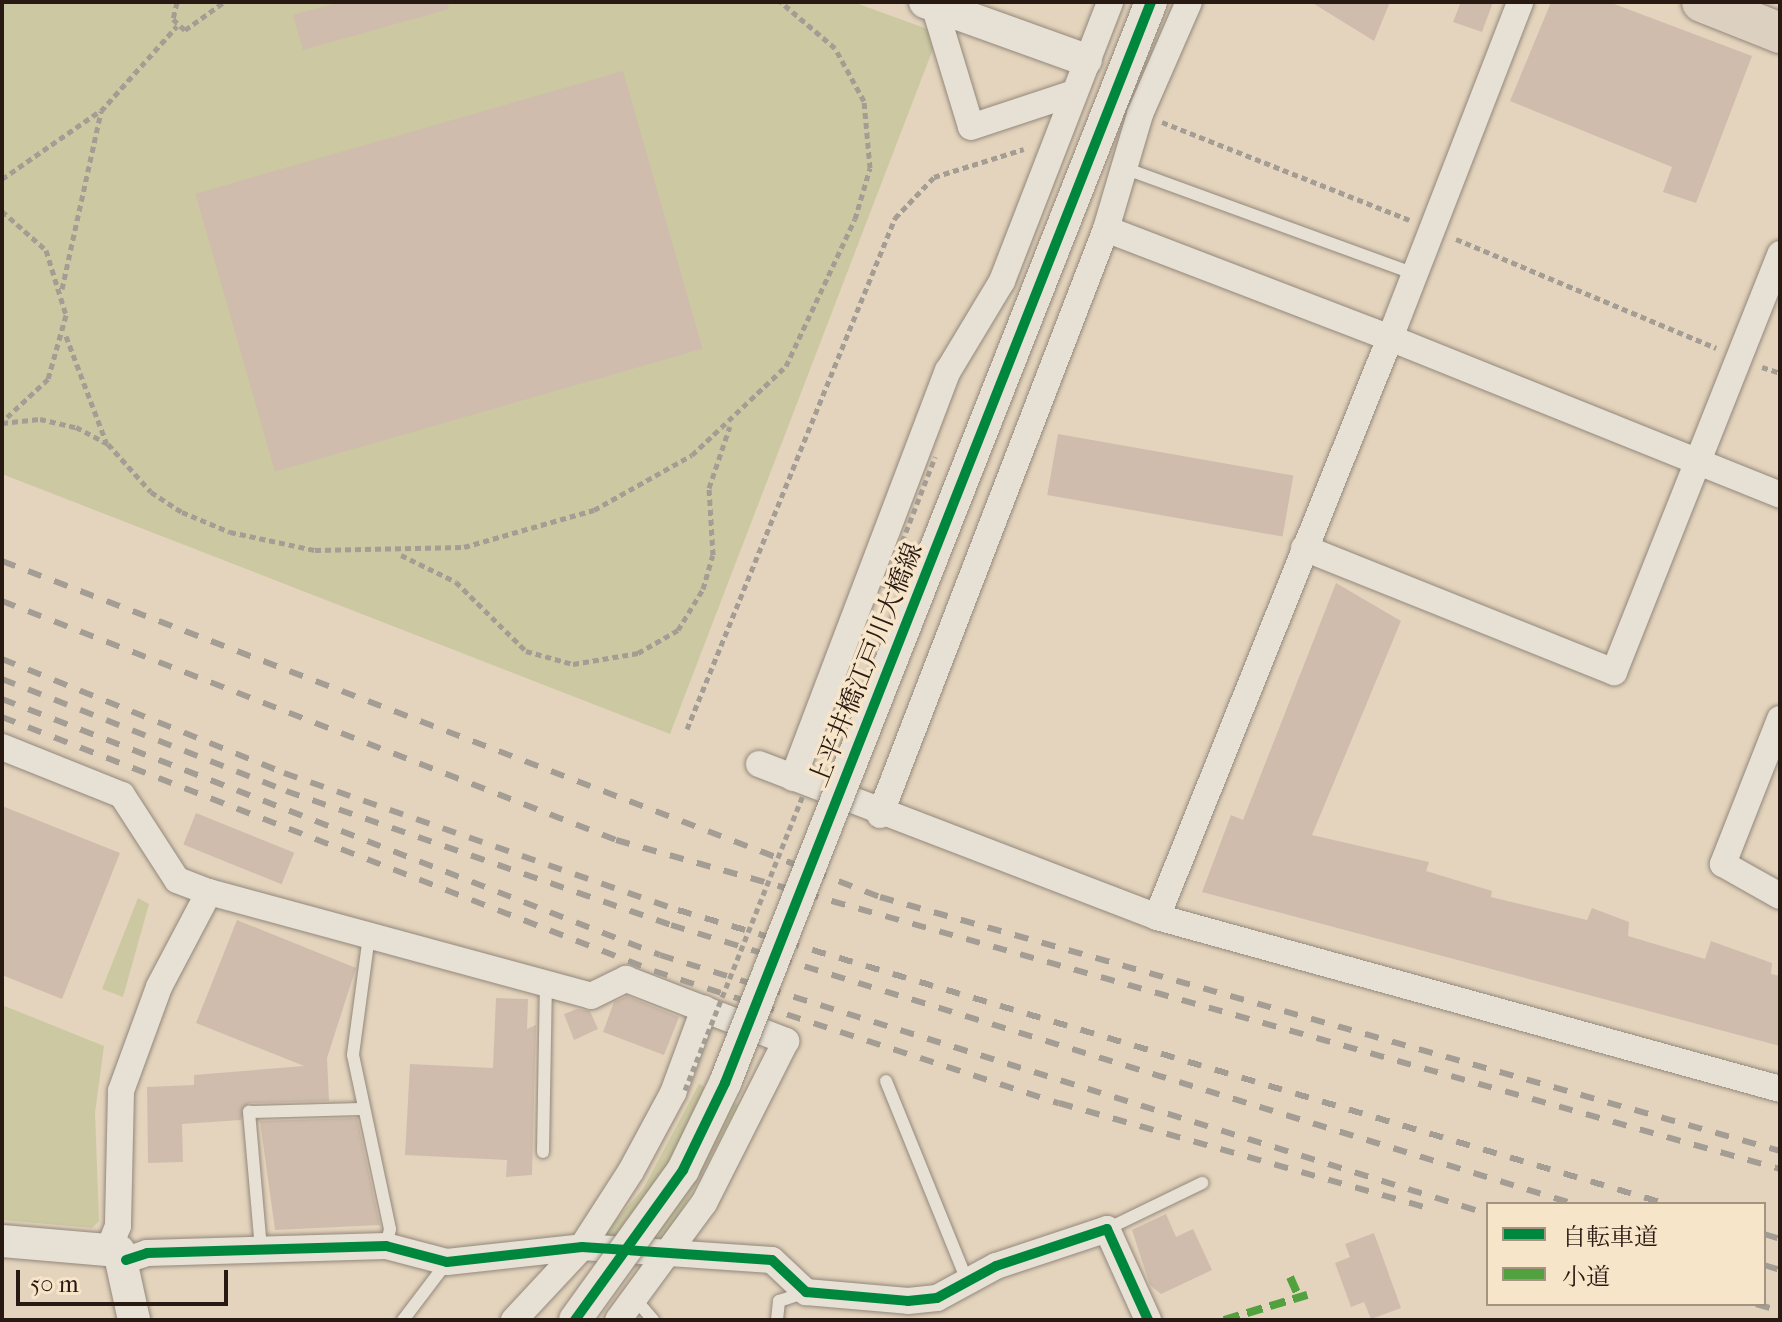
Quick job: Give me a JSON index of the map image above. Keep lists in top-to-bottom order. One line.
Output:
{"streets":{"street":["上平井橋江戸川大橋線"]},"legend":["自転車道","小道"],"scale_bar":"50 m"}
